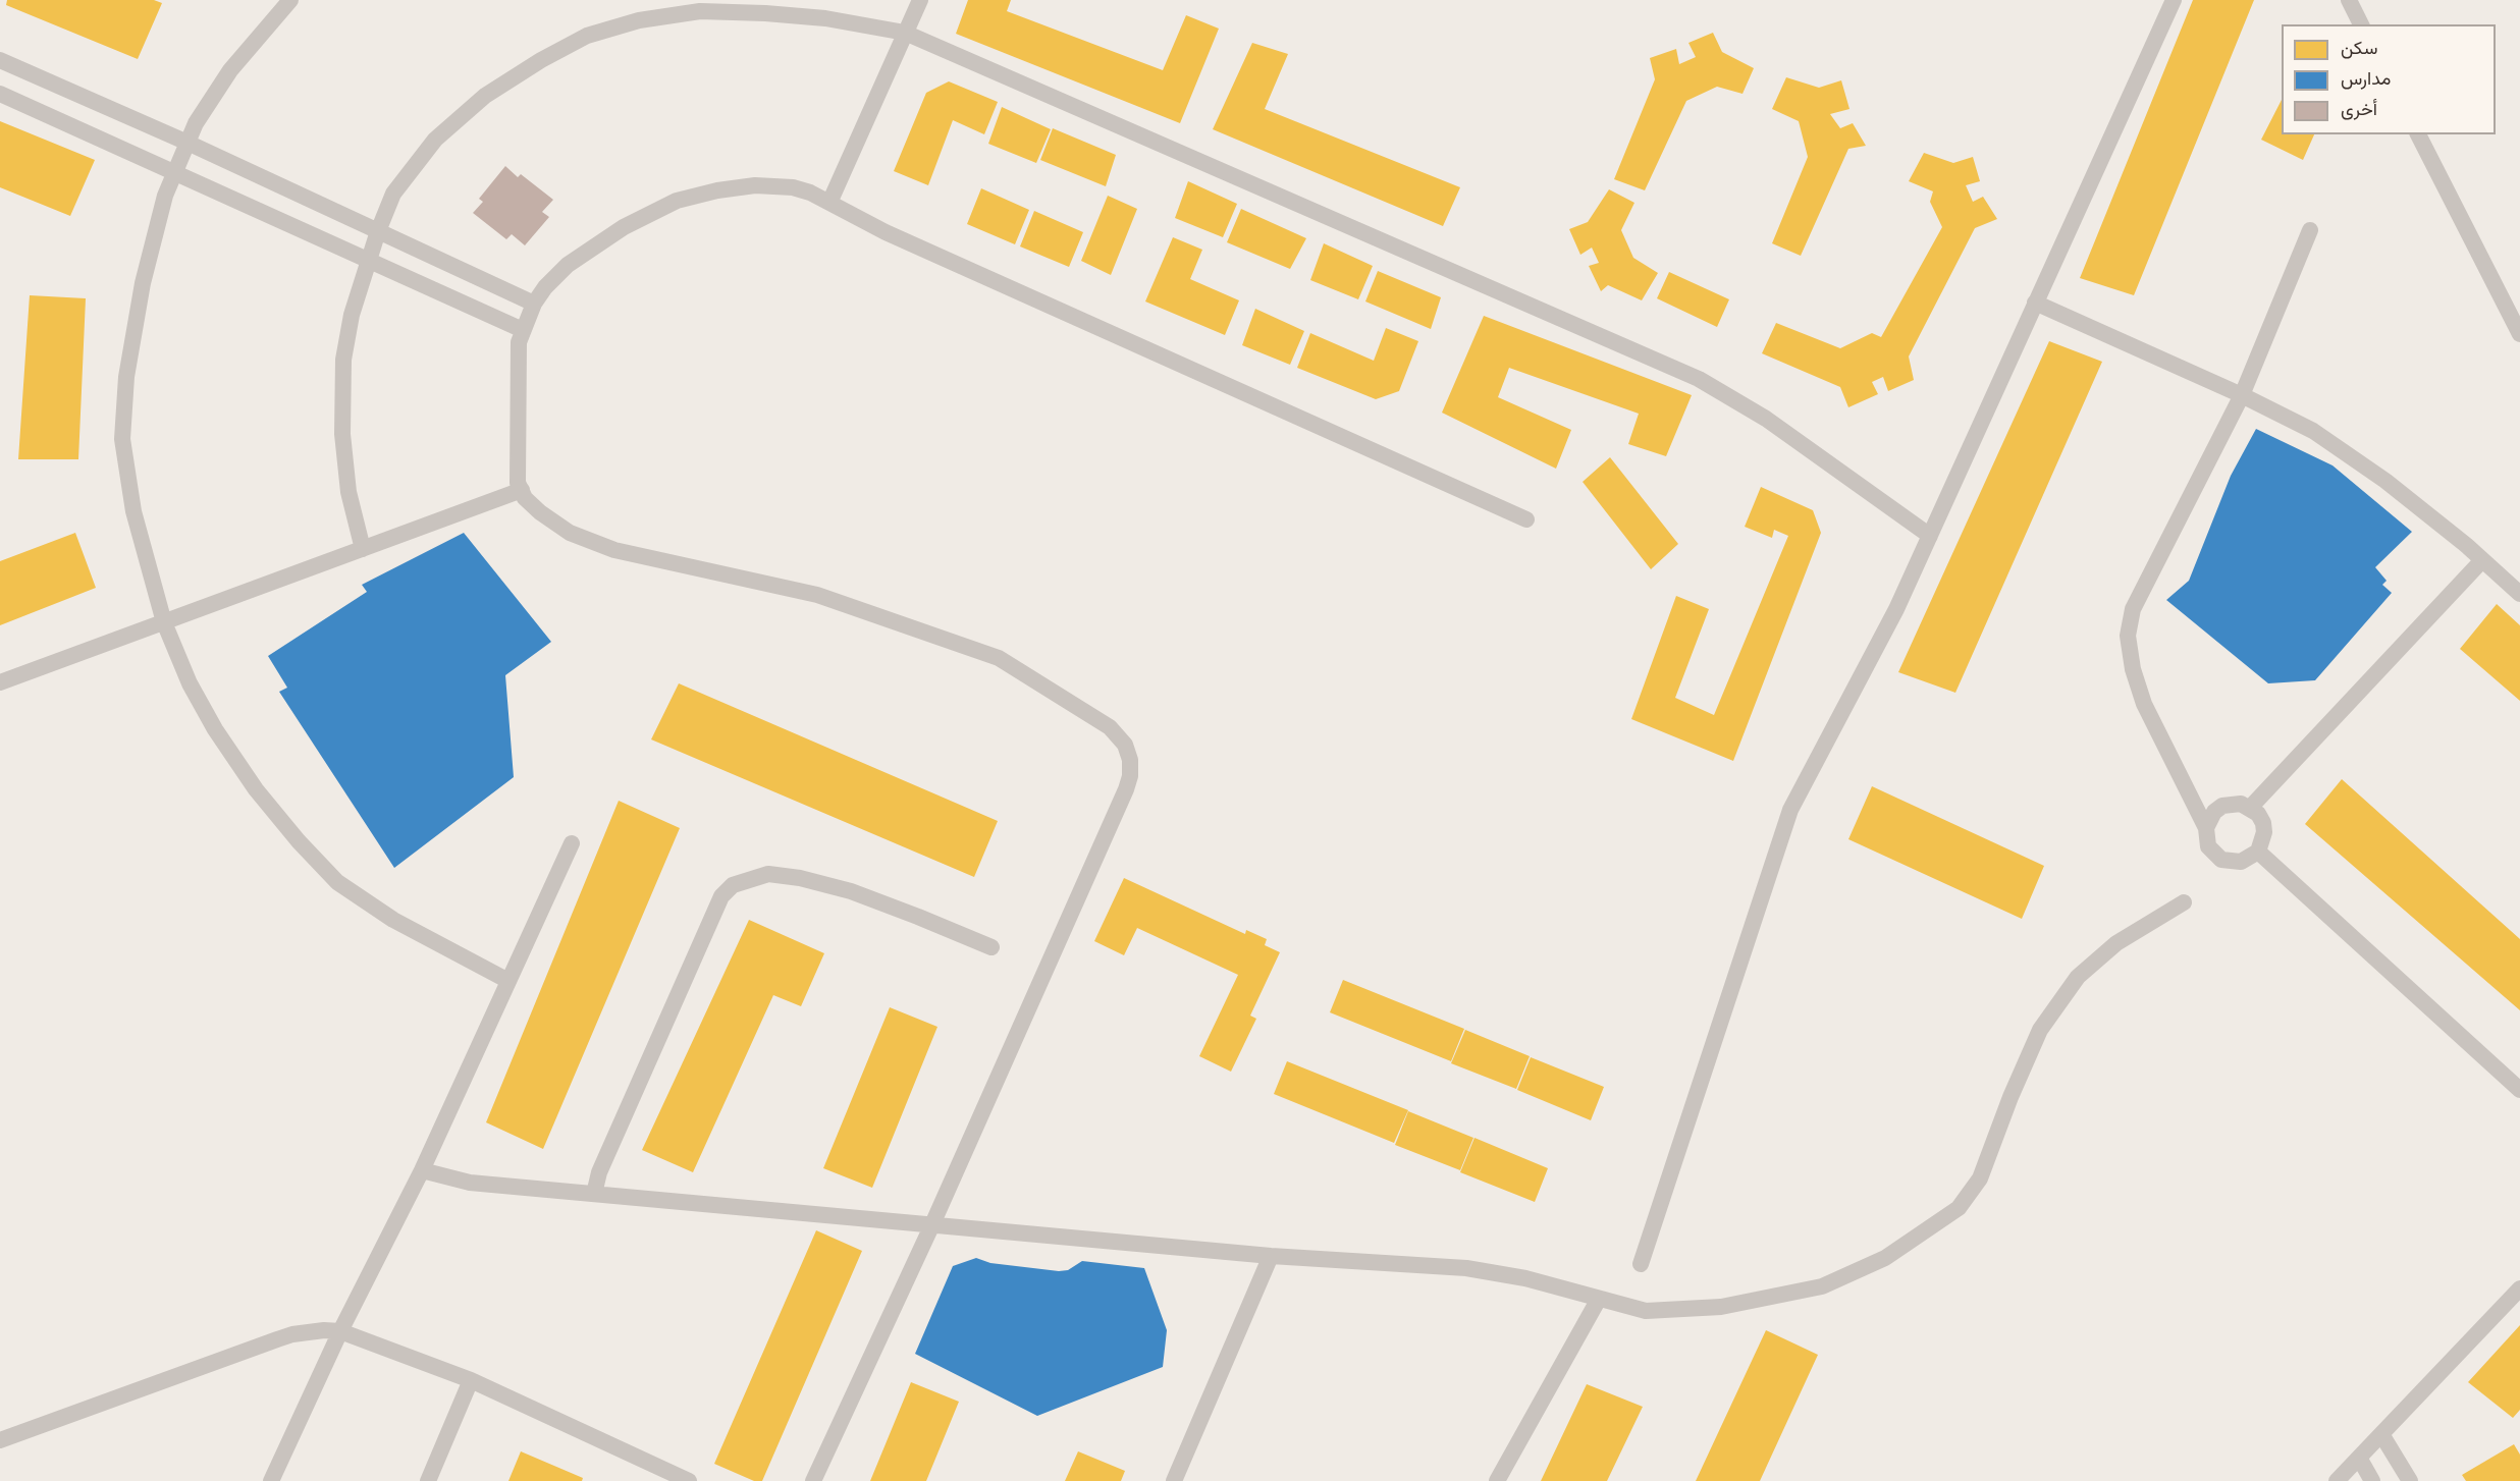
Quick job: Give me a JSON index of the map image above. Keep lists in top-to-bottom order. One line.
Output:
{"legend":["سكن","مدارس","أخرى"]}
